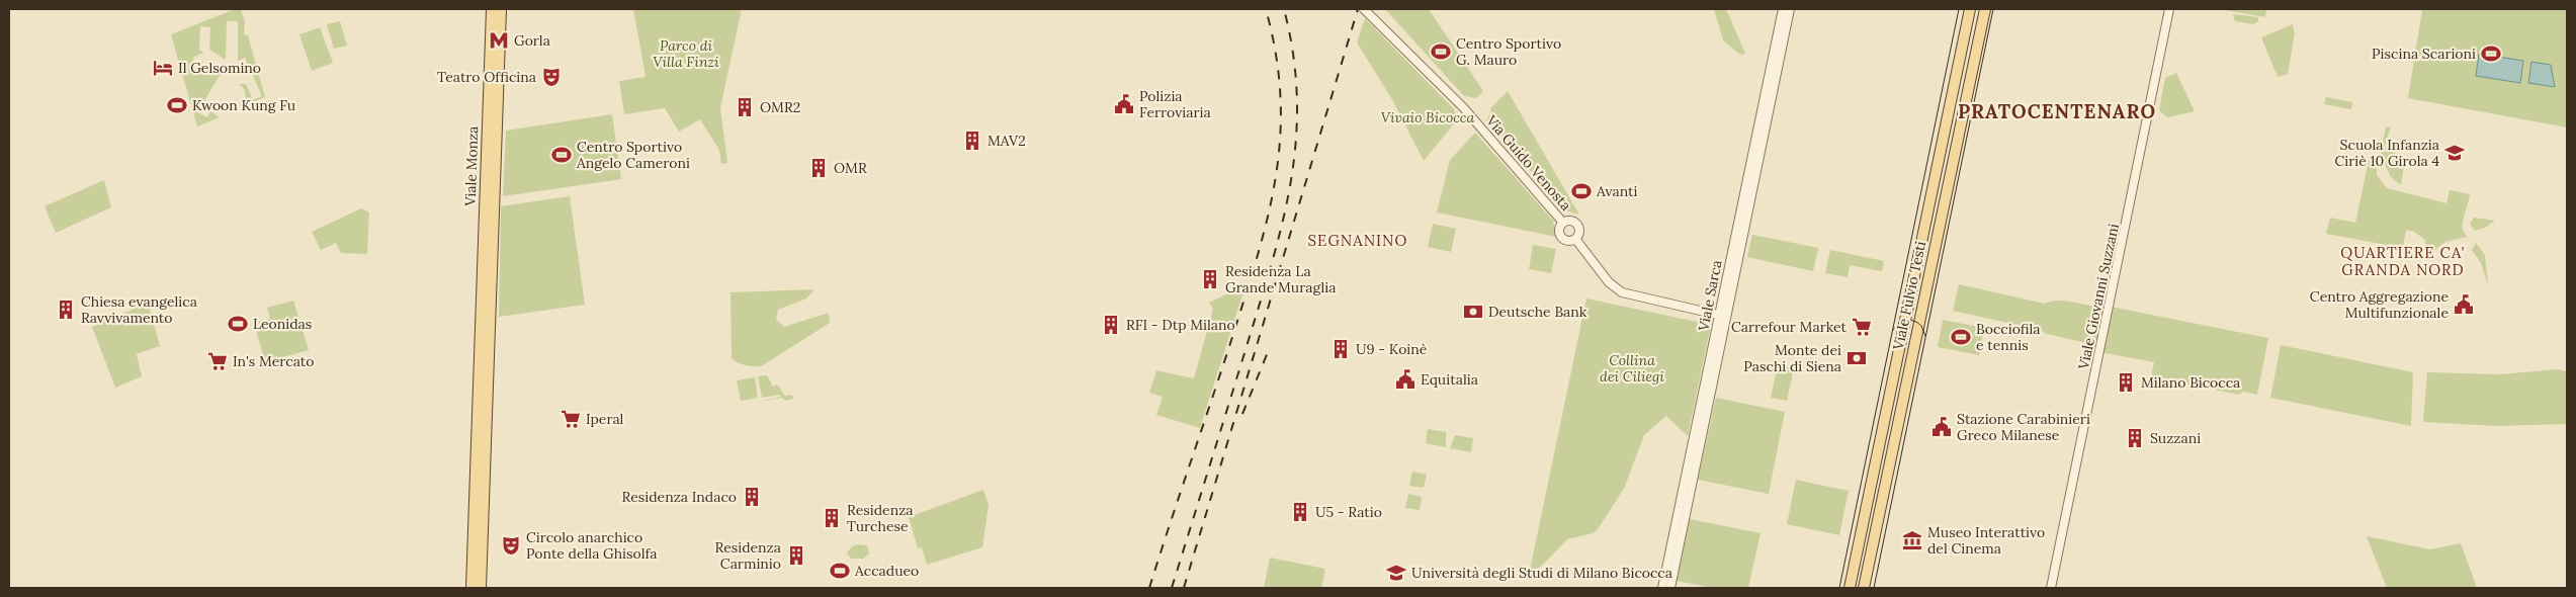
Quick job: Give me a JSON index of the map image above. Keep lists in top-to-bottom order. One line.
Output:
{"streets":{"main road":["Viale Monza","Viale Fulvio Testi"],"street":["Via Guido Venosta","Viale Sarca","Viale Giovanni Suzzani"]},"districts":["PRATOCENTENARO","SEGNANINO","QUARTIERE CA' GRANDA NORD"],"parks":["Parco di Villa Finzi","Vivaio Bicocca","Collina dei Ciliegi"],"places":{"metro station":["Gorla"],"sports":["Centro Sportivo G. Mauro","Piscina Scarioni","Kwoon Kung Fu","Centro Sportivo Angelo Cameroni","Avanti","Leonidas","Bocciofila e tennis","Accadueo"],"hotel":["Il Gelsomino"],"theatre":["Teatro Officina","Circolo anarchico Ponte della Ghisolfa"],"public building":["Polizia Ferroviaria","Centro Aggregazione Multifunzionale","Equitalia","Stazione Carabinieri Greco Milanese"],"building":["OMR2","MAV2","OMR","Residenza La Grande Muraglia","Chiesa evangelica Ravvivamento","RFI - Dtp Milano","U9 - Koinè","Milano Bicocca","Suzzani","Residenza Indaco","U5 - Ratio","Residenza Turchese","Residenza Carminio"],"school or university":["Scuola Infanzia Ciriè 10 Girola 4","Università degli Studi di Milano Bicocca"],"bank":["Deutsche Bank","Monte dei Paschi di Siena"],"supermarket":["Carrefour Market","In's Mercato","Iperal"],"museum":["Museo Interattivo del Cinema"]}}
